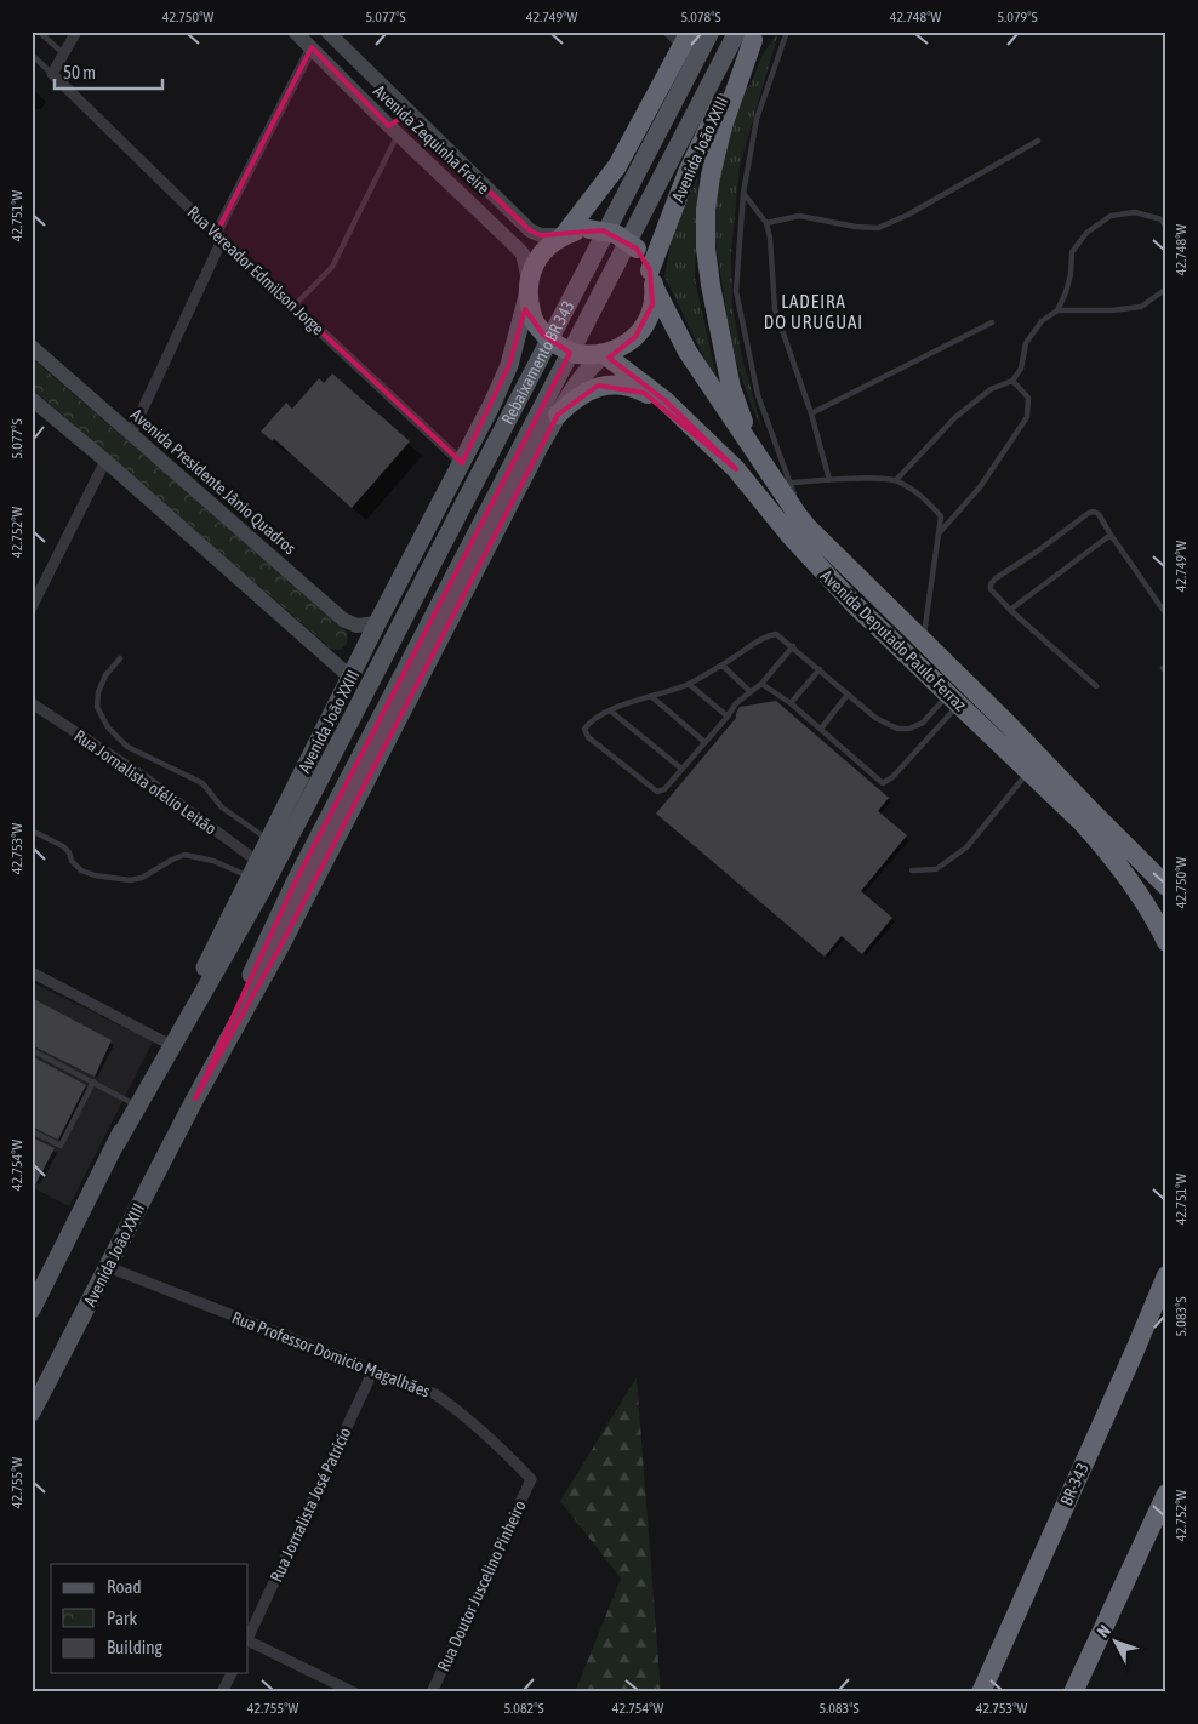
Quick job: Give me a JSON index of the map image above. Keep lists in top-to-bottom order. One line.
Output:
{"streets":{"highway":["Avenida João XXIII","Avenida Deputado Paulo Ferraz","BR-343"],"main road":["Rebaixamento BR 343"],"street":["Avenida Zequinha Freire","Rua Vereador Edmilson Jorge","Avenida Presidente Jânio Quadros","Rua Jornalista ofélio Leitão","Rua Professor Domicio Magalhães","Rua Jornalista José Patrício","Rua Doutor Juscelino Pinheiro"]},"crossings":[["Avenida Zequinha Freire","Avenida João XXIII"],["Avenida Zequinha Freire","Avenida Deputado Paulo Ferraz"],["Avenida João XXIII","Rua Vereador Edmilson Jorge"],["Avenida João XXIII","Rebaixamento BR 343"],["Avenida João XXIII","Avenida Presidente Jânio Quadros"],["Avenida João XXIII","Avenida Deputado Paulo Ferraz"],["Avenida João XXIII","Rua Jornalista ofélio Leitão"],["Avenida João XXIII","Rua Professor Domicio Magalhães"],["Rua Professor Domicio Magalhães","Rua Jornalista José Patrício"],["Rua Professor Domicio Magalhães","Rua Doutor Juscelino Pinheiro"]],"districts":["LADEIRA DO URUGUAI"],"legend":["Road","Park","Building"],"scale_bar":"50 m","north":"top left","coordinates":["42.750°W","5.077°S","42.749°W","5.078°S","42.748°W","5.079°S","42.751°W","42.752°W","42.753°W","42.754°W","5.083°S","42.755°W","5.082°S"]}
